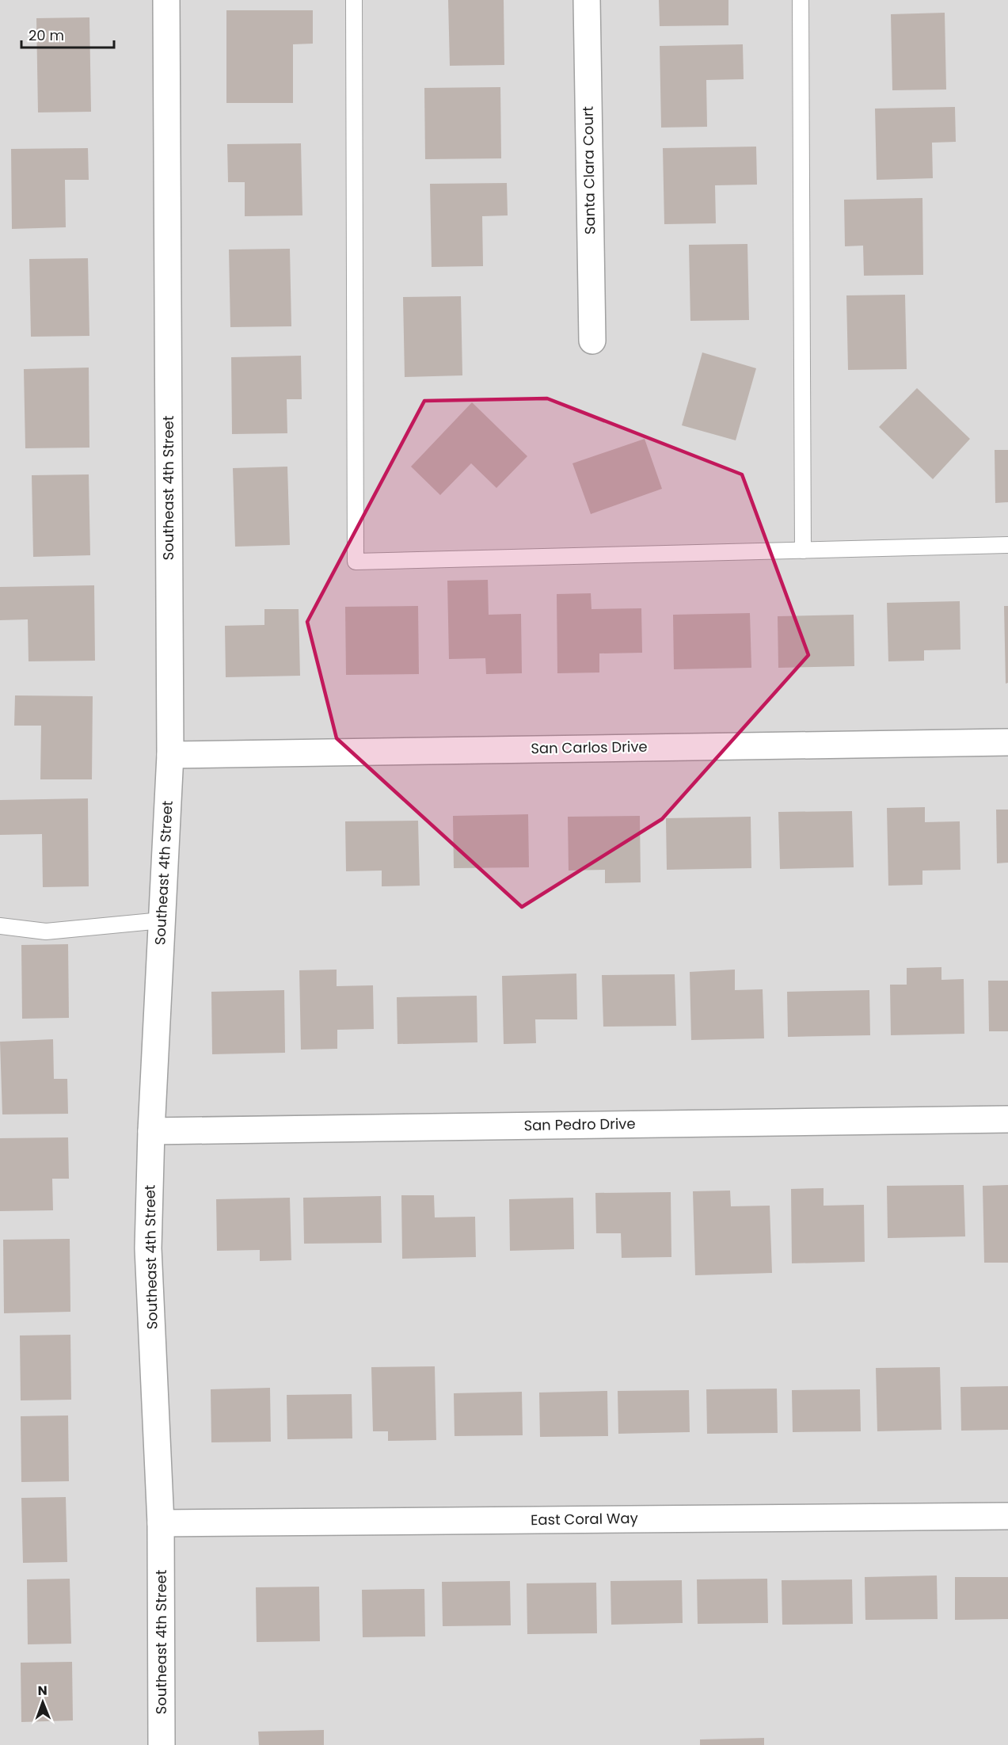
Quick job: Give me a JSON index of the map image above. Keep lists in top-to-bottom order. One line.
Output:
{"streets":{"street":["Santa Clara Court","Southeast 4th Street","San Carlos Drive","San Pedro Drive","East Coral Way"]},"crossings":[["Southeast 4th Street","San Carlos Drive"],["Southeast 4th Street","San Pedro Drive"],["Southeast 4th Street","East Coral Way"]],"scale_bar":"20 m","north":"top"}
